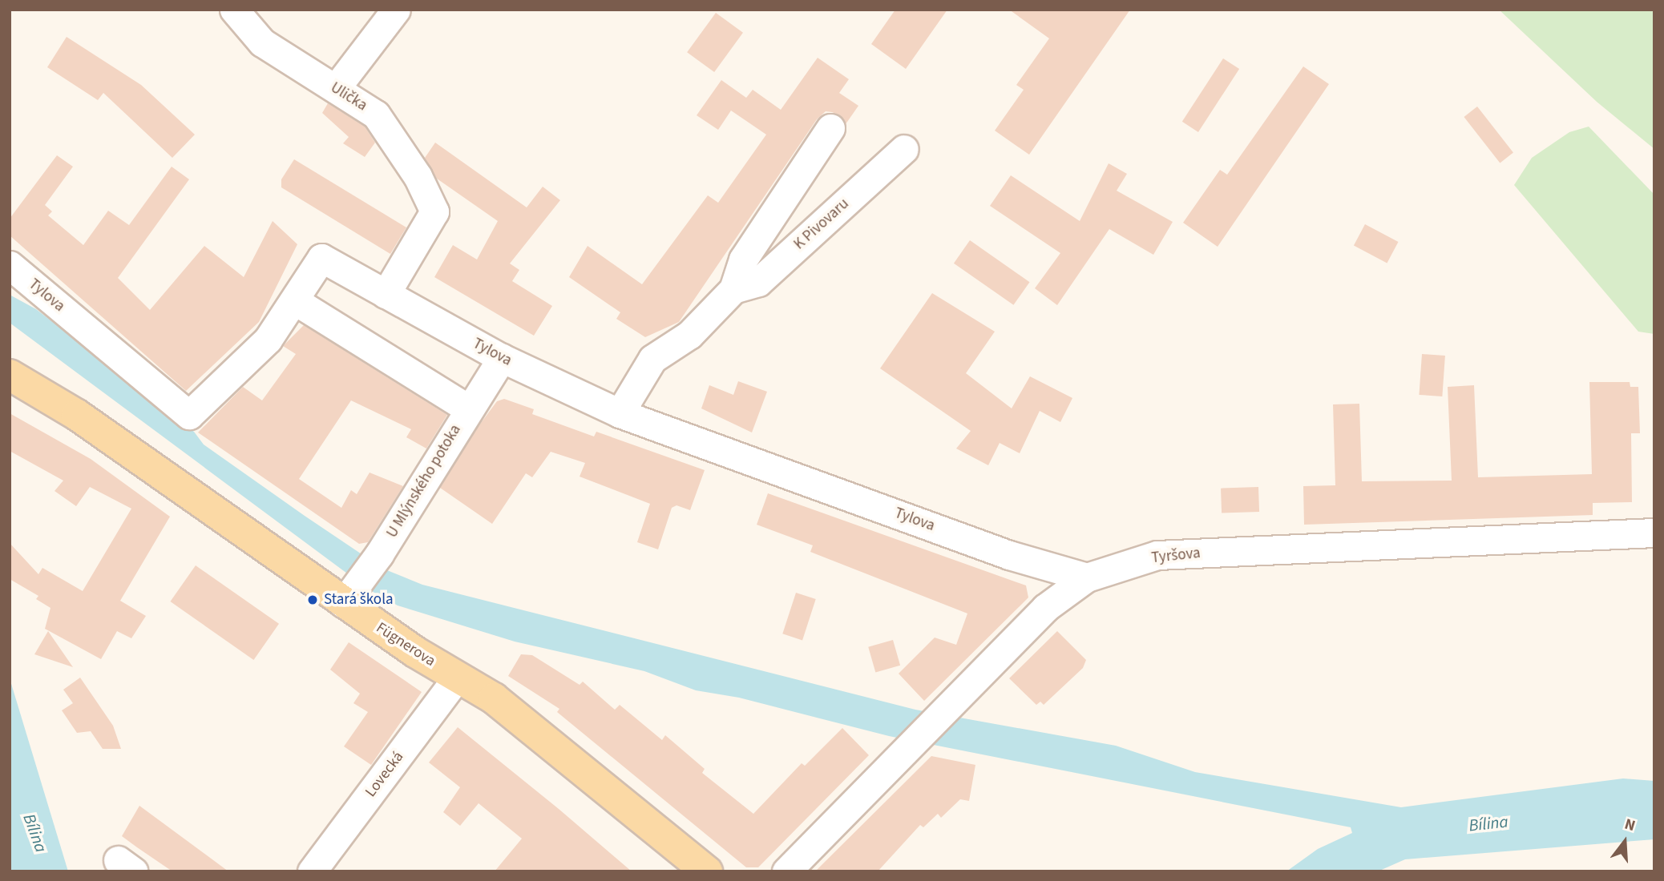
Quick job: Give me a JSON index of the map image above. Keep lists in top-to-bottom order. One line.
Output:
{"streets":{"main road":["Fügnerova"],"street":["Ulička","K Pivovaru","Tylova","U Mlýnského potoka","Tyršova","Lovecká"]},"crossings":[["Ulička","Tylova"],["K Pivovaru","Tylova"],["Tylova","U Mlýnského potoka"],["Tylova","Tyršova"],["U Mlýnského potoka","Fügnerova"],["Fügnerova","Lovecká"]],"water":["Bílina"],"places":["Stará škola"],"north":"top"}
